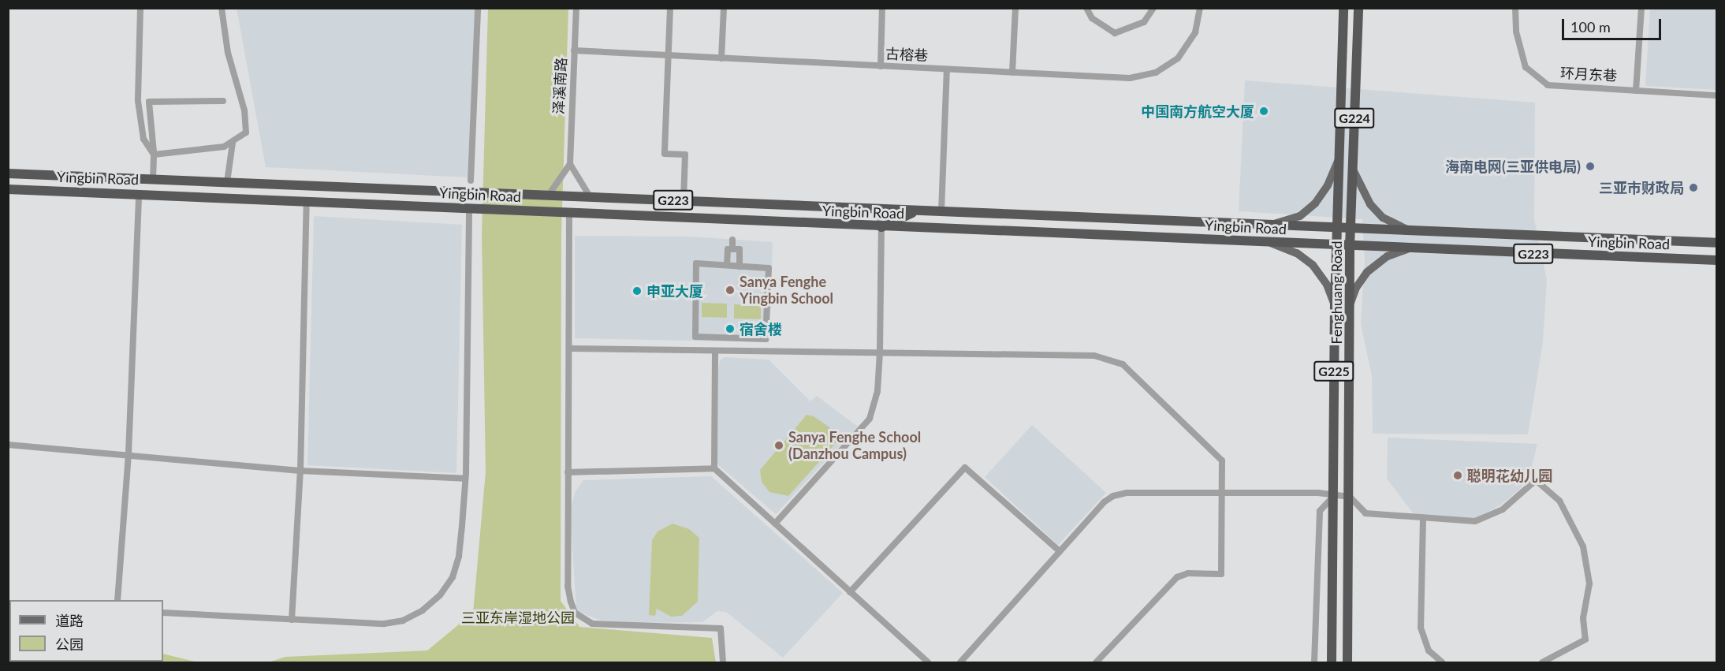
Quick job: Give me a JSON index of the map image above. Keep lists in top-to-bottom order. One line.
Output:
{"streets":{"highway":["G224","Yingbin Road","G223","Fenghuang Road","G225"],"street":["古榕巷","环月东巷","泽溪南路"]},"crossings":[["古榕巷","泽溪南路"],["Yingbin Road","Fenghuang Road"]],"parks":["三亚东岸湿地公园"],"places":["中国南方航空大厦","海南电网(三亚供电局)","三亚市财政局","Sanya Fenghe Yingbin School","申亚大厦","宿舍楼","Sanya Fenghe School (Danzhou Campus)","聪明花幼儿园"],"legend":["道路","公园"],"scale_bar":"100 m"}
